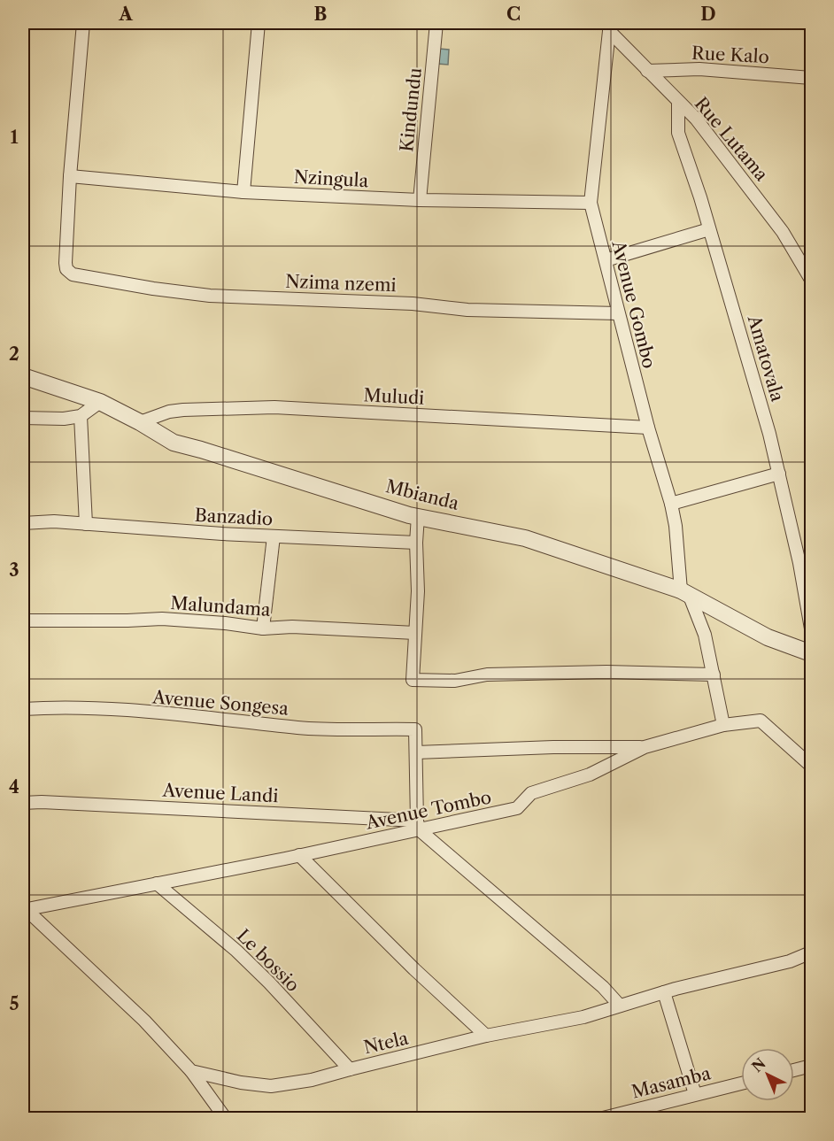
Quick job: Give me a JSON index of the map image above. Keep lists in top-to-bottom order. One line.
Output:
{"streets":{"street":["Rue Kalo","Kindundu","Rue Lutama","Nzingula","Nzima nzemi","Avenue Gombo","Amatovala","Muludi","Mbianda","Banzadio","Malundama","Avenue Songesa","Avenue Landi","Avenue Tombo","Le bossio","Ntela","Masamba"]},"crossings":[["Rue Kalo","Rue Lutama"],["Kindundu","Nzingula"],["Rue Lutama","Avenue Gombo"],["Rue Lutama","Amatovala"],["Nzingula","Nzima nzemi"],["Nzingula","Avenue Gombo"],["Nzima nzemi","Avenue Gombo"],["Avenue Gombo","Muludi"],["Avenue Gombo","Mbianda"],["Avenue Gombo","Avenue Tombo"],["Muludi","Mbianda"],["Avenue Landi","Avenue Tombo"],["Avenue Tombo","Le bossio"],["Le bossio","Ntela"]],"north":"top left","grid":{"columns":["A","B","C","D"],"rows":["1","2","3","4","5"]}}
